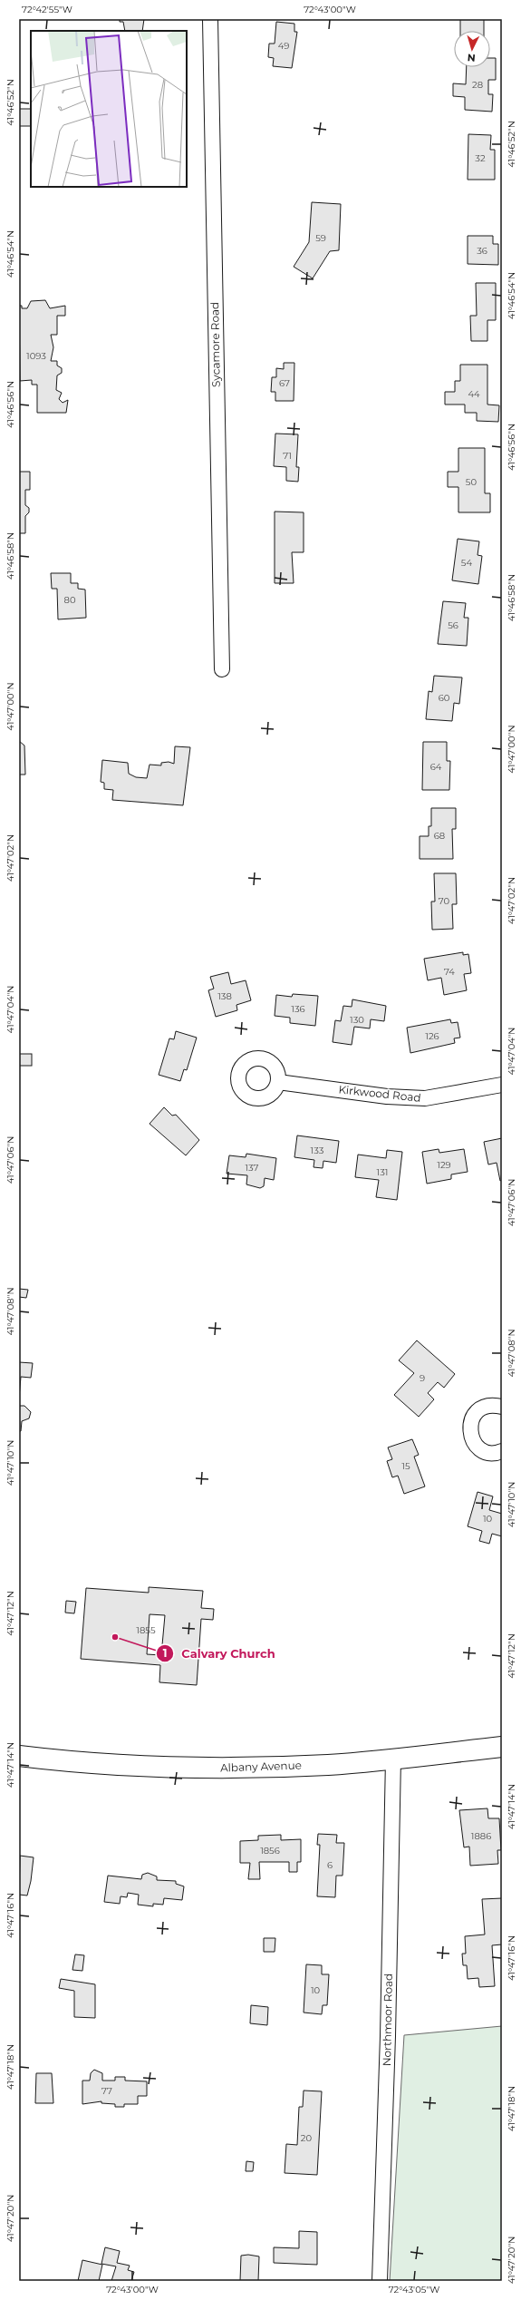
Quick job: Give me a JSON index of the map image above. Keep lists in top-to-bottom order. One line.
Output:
{"streets":{"highway":["Albany Avenue"],"street":["Sycamore Road","Kirkwood Road","Northmoor Road"]},"crossings":[["Albany Avenue","Northmoor Road"]],"places":["Calvary Church"],"house_numbers":["49","28","32","59","36","1093","67","44","71","50","54","80","56","60","64","68","70","74","138","136","130","126","133","129","137","131","9","15","10","1855","1886","1856","6","10","77","20"],"north":"bottom","coordinates":["72°42'55\"W","72°43'00\"W","41°46'52\"N","41°46'54\"N","41°46'56\"N","41°46'58\"N","41°47'00\"N","41°47'02\"N","41°47'04\"N","41°47'06\"N","41°47'08\"N","41°47'10\"N","41°47'12\"N","41°47'14\"N","41°47'16\"N","41°47'18\"N","41°47'20\"N","72°43'05\"W"]}
